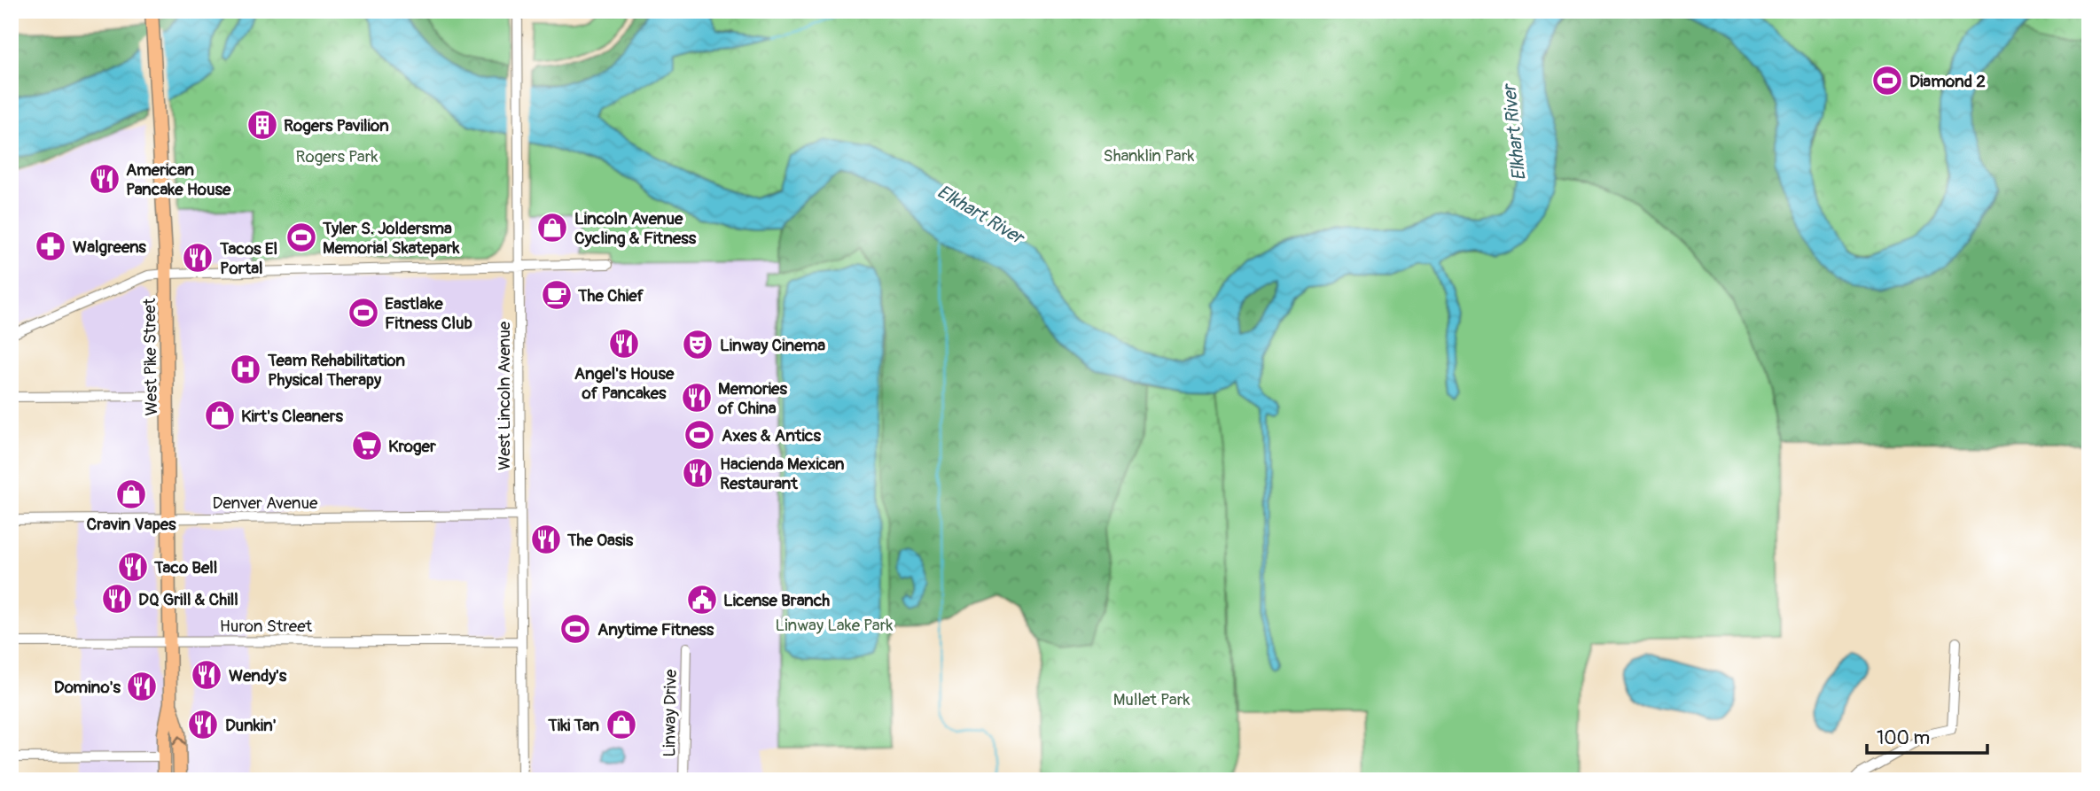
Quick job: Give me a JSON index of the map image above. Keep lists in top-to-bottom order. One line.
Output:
{"streets":{"highway":["West Pike Street"],"street":["West Lincoln Avenue","Denver Avenue","Huron Street","Linway Drive"]},"crossings":[["West Pike Street","Denver Avenue"],["West Pike Street","Huron Street"],["West Lincoln Avenue","Denver Avenue"],["West Lincoln Avenue","Huron Street"]],"water":["Elkhart River"],"parks":["Shanklin Park","Rogers Park","Linway Lake Park","Mullet Park"],"places":{"sports":["Diamond 2","Tyler S. Joldersma Memorial Skatepark","Eastlake Fitness Club","Axes & Antics","Anytime Fitness"],"building":["Rogers Pavilion"],"restaurant":["American Pancake House","Tacos El Portal","Angel's House of Pancakes","Memories of China","Hacienda Mexican Restaurant","The Oasis","Taco Bell","DQ Grill & Chill","Wendy's","Domino's","Dunkin'"],"shop":["Lincoln Avenue Cycling & Fitness","Kirt's Cleaners","Cravin Vapes","Tiki Tan"],"pharmacy":["Walgreens"],"cafe":["The Chief"],"theatre":["Linway Cinema"],"hospital":["Team Rehabilitation Physical Therapy"],"supermarket":["Kroger"],"public building":["License Branch"]},"scale_bar":"100 m"}
